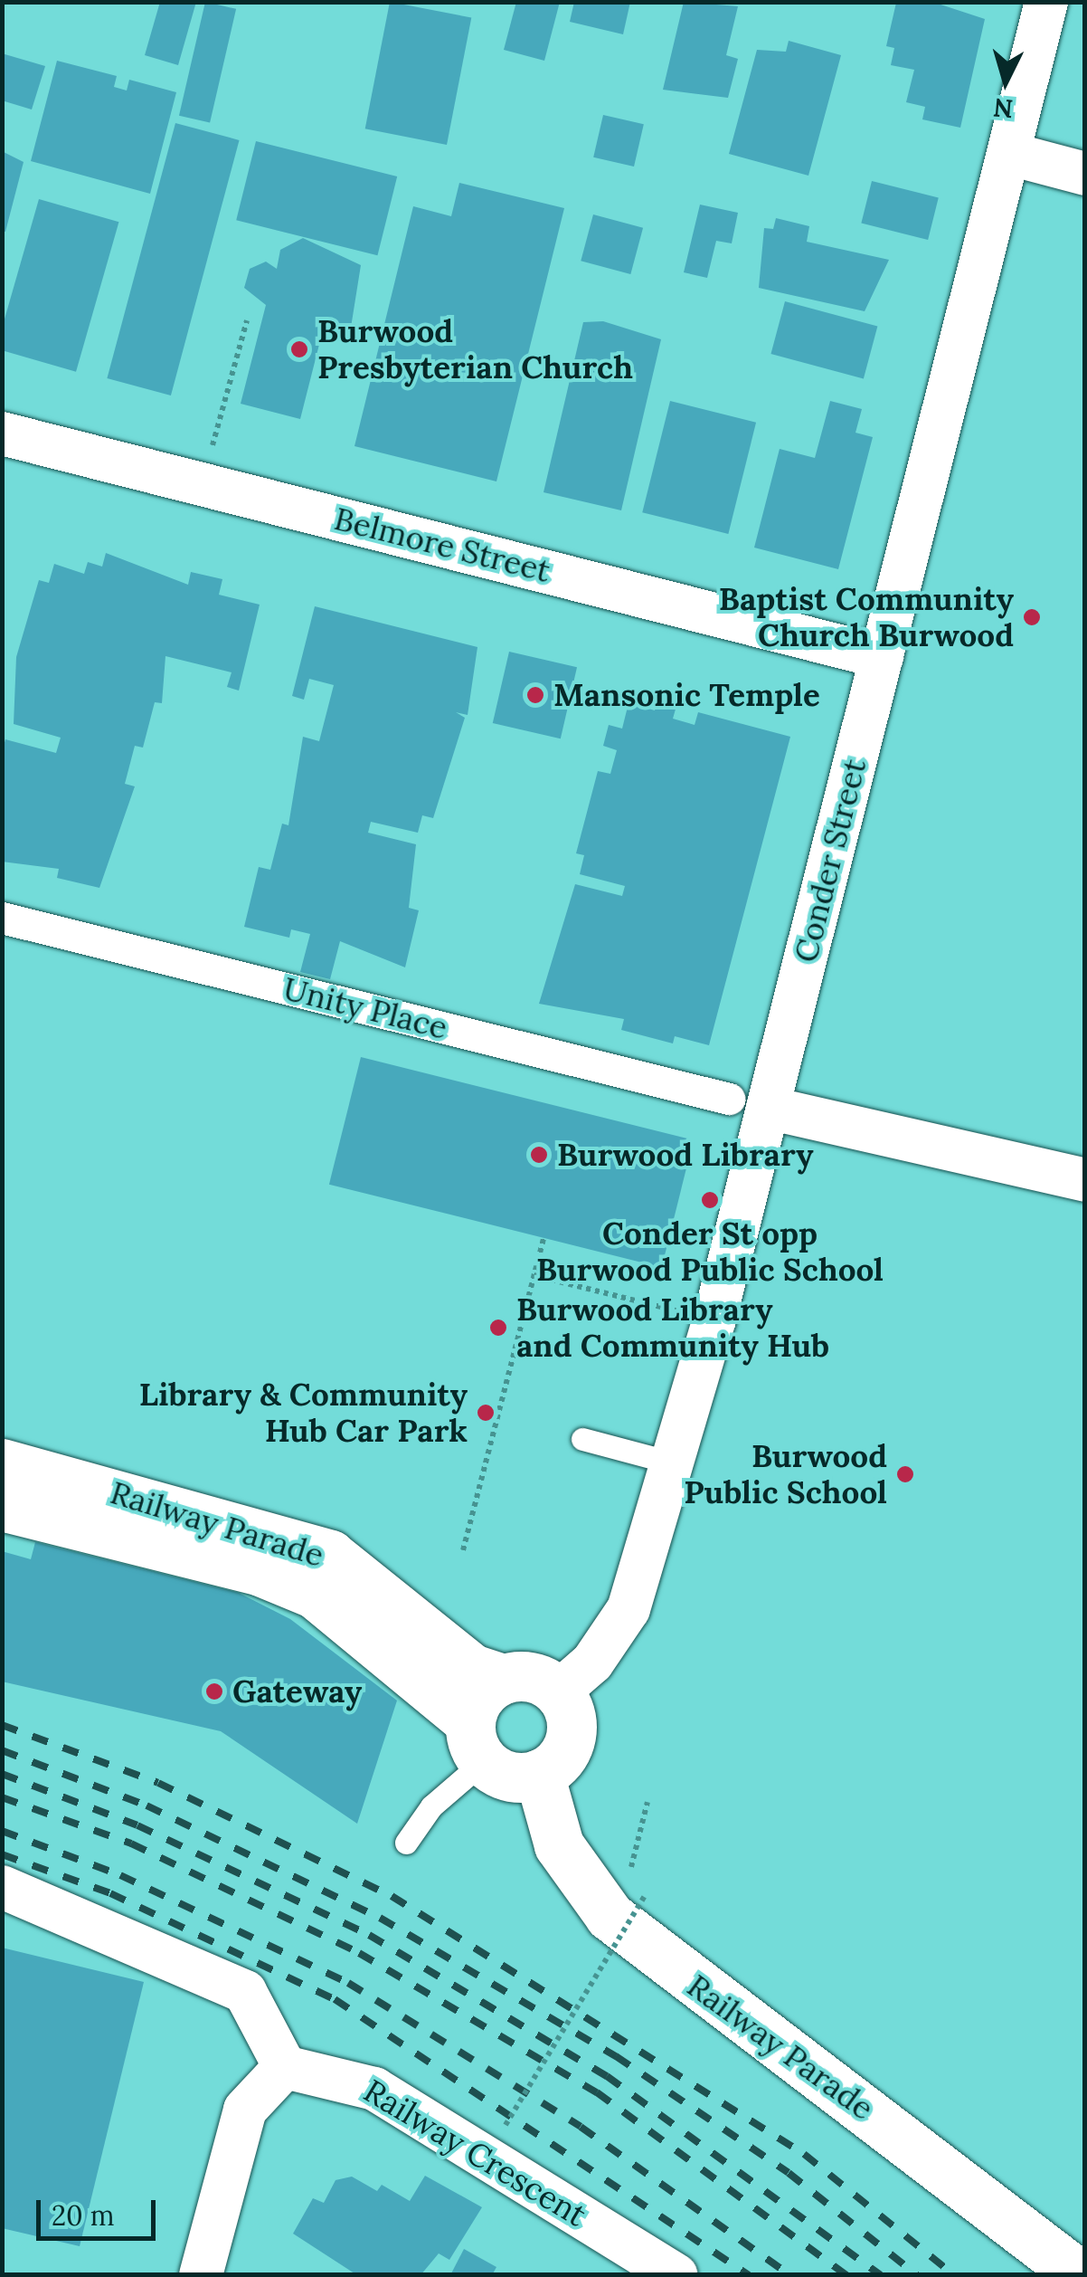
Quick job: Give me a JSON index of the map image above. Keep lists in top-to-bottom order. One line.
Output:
{"streets":{"main road":["Railway Parade"],"street":["Belmore Street","Conder Street","Unity Place","Railway Crescent"]},"crossings":[["Belmore Street","Conder Street"],["Conder Street","Unity Place"],["Conder Street","Railway Parade"]],"places":["Burwood Presbyterian Church","Baptist Community Church Burwood","Mansonic Temple","Burwood Library","Conder St opp Burwood Public School","Burwood Library and Community Hub","Library & Community Hub Car Park","Burwood Public School","Gateway"],"scale_bar":"20 m","north":"bottom"}
